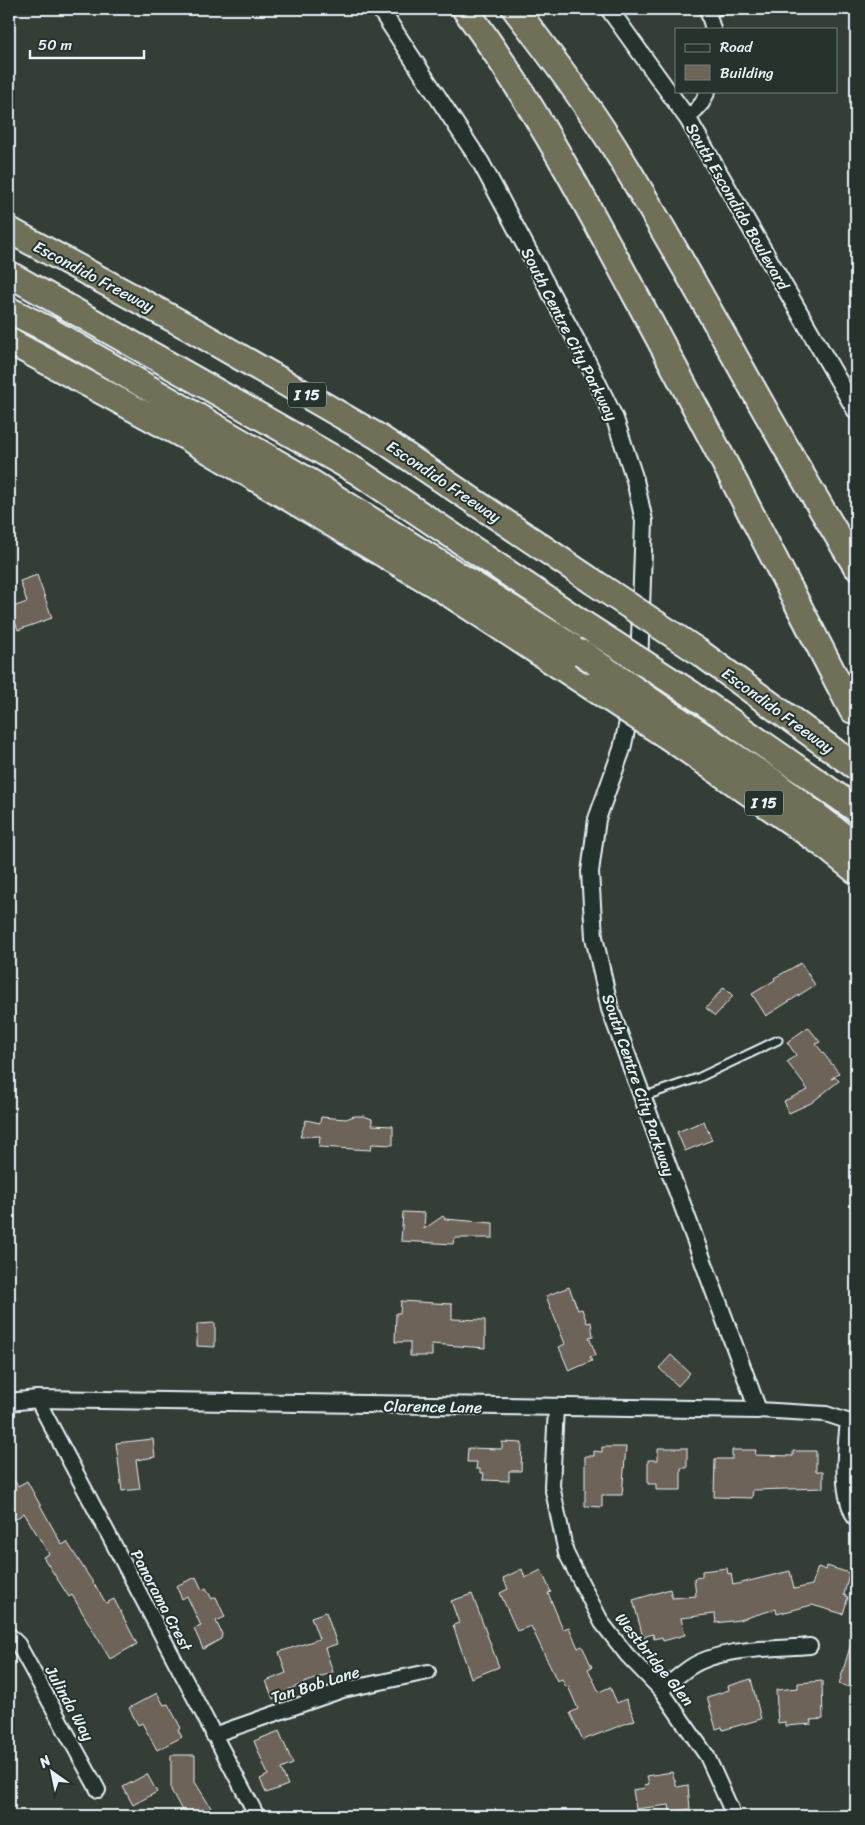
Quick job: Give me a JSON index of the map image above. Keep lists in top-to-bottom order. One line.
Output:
{"streets":{"highway":["Escondido Freeway","I 15"],"street":["South Escondido Boulevard","South Centre City Parkway","Clarence Lane","Panorama Crest","Westbridge Glen","Tan Bob Lane","Julinda Way"]},"crossings":[["South Centre City Parkway","Clarence Lane"],["Clarence Lane","Panorama Crest"],["Clarence Lane","Westbridge Glen"],["Panorama Crest","Tan Bob Lane"]],"legend":["Road","Building"],"scale_bar":"50 m","north":"top left"}
